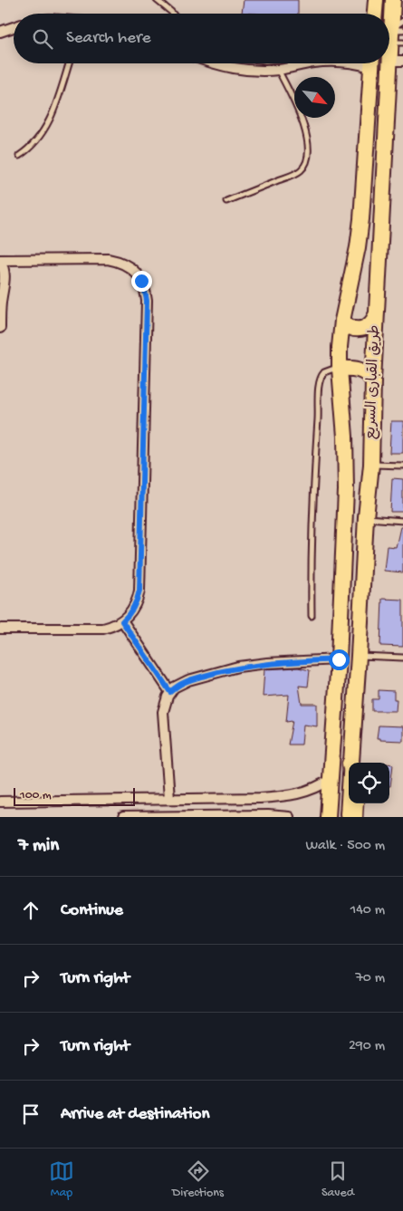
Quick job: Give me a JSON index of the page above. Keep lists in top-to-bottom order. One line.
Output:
{"streets":{"highway":["طريق القبارى السريع"]},"scale_bar":"100 m","north":"bottom right","page":{"search":"Search here","scale":"100 m","heading":["7 min","Walk · 500 m"],"list":[["Continue","140 m"],["Turn right","70 m"],["Turn right","290 m"],"Arrive at destination"],"nav":["Map","Directions","Saved"]}}
